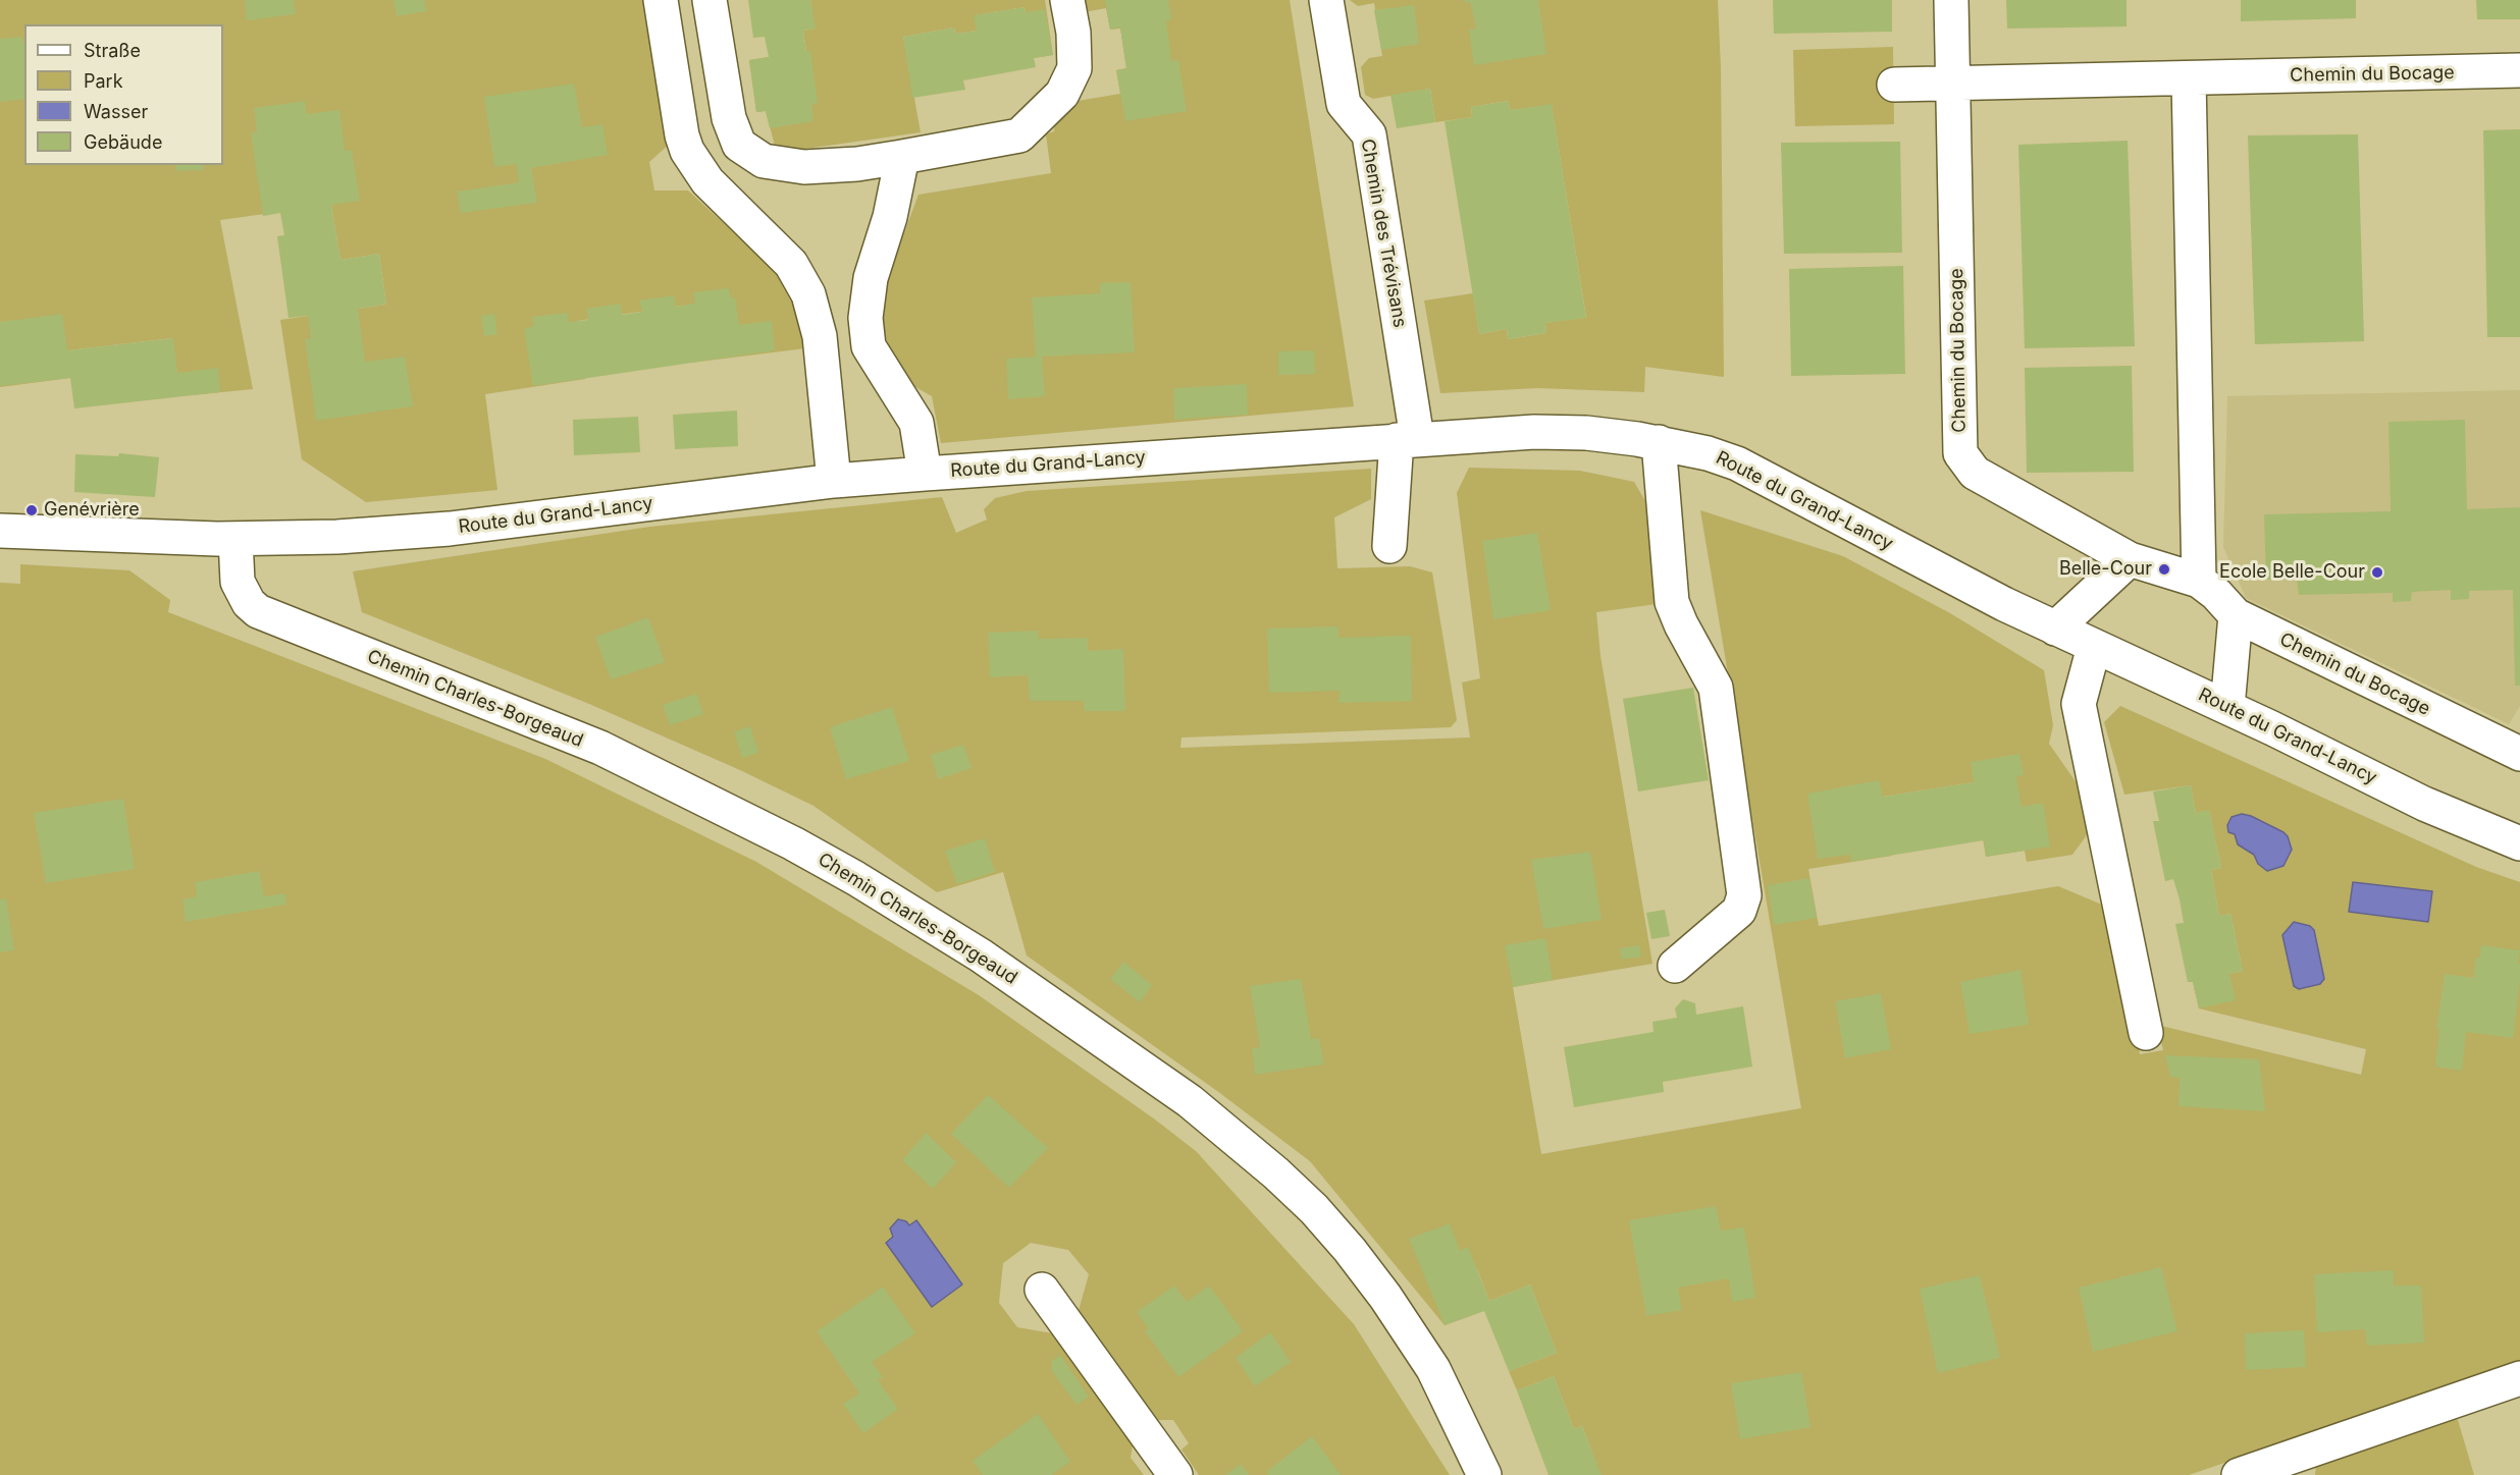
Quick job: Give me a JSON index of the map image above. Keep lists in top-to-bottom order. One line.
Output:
{"streets":{"street":["Chemin du Bocage","Chemin des Trévisans","Route du Grand-Lancy","Chemin Charles-Borgeaud"]},"crossings":[["Chemin des Trévisans","Route du Grand-Lancy"],["Route du Grand-Lancy","Chemin Charles-Borgeaud"]],"places":["Genévrière","Belle-Cour","Ecole Belle-Cour"],"legend":["Straße","Park","Wasser","Gebäude"]}
